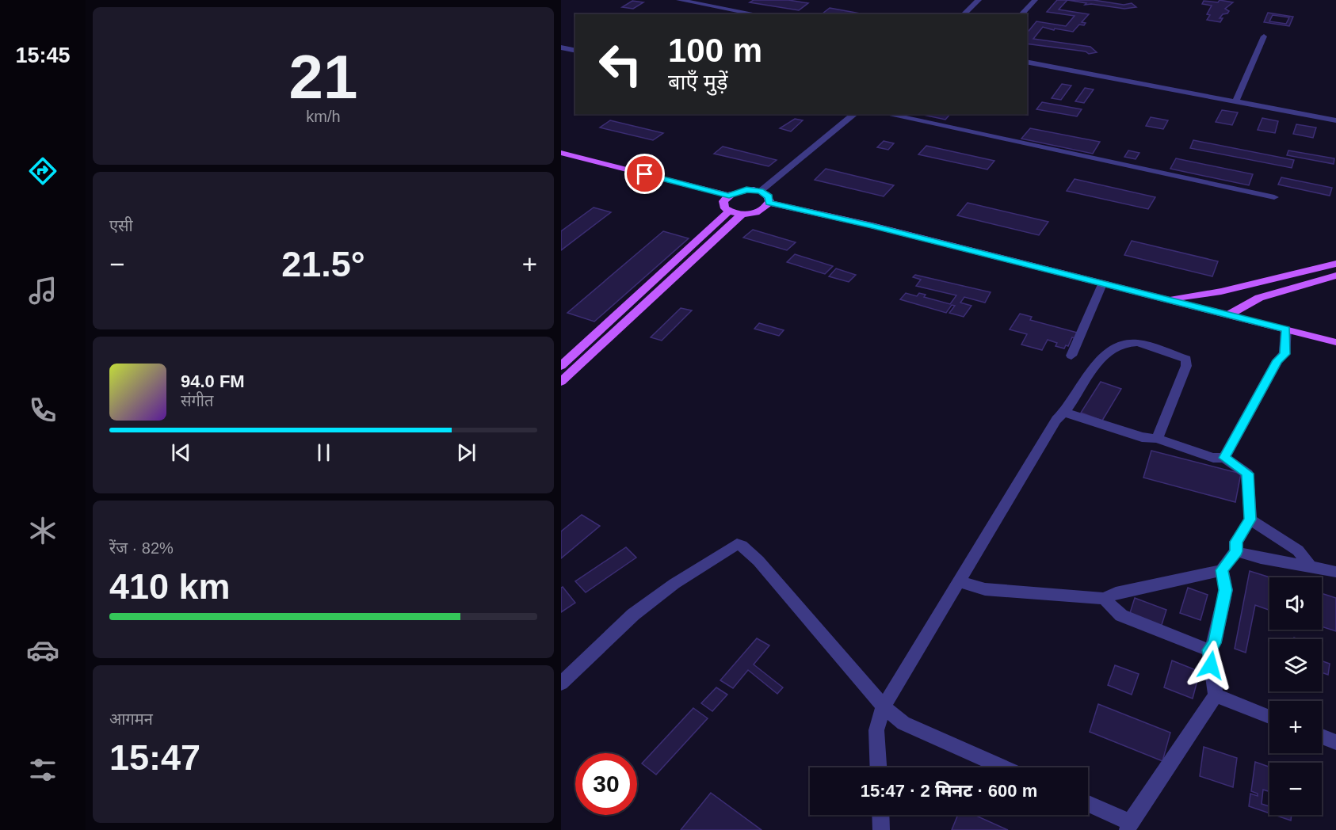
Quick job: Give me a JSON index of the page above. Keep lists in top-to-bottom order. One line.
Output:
{"page":{"tabs":"15:45","tile":[["21","km/h"],"एसी",["रेंज · 82%","410 km"],["आगमन","15:47"]],"turn":["100 m","बाएँ मुड़ें"],"heat":["−","21.5°","+"],"song":["94.0 FM","संगीत"],"map_buttons":["+","−"],"limit":"30","trip":"15:47 · 2 मिनट · 600 m"}}
